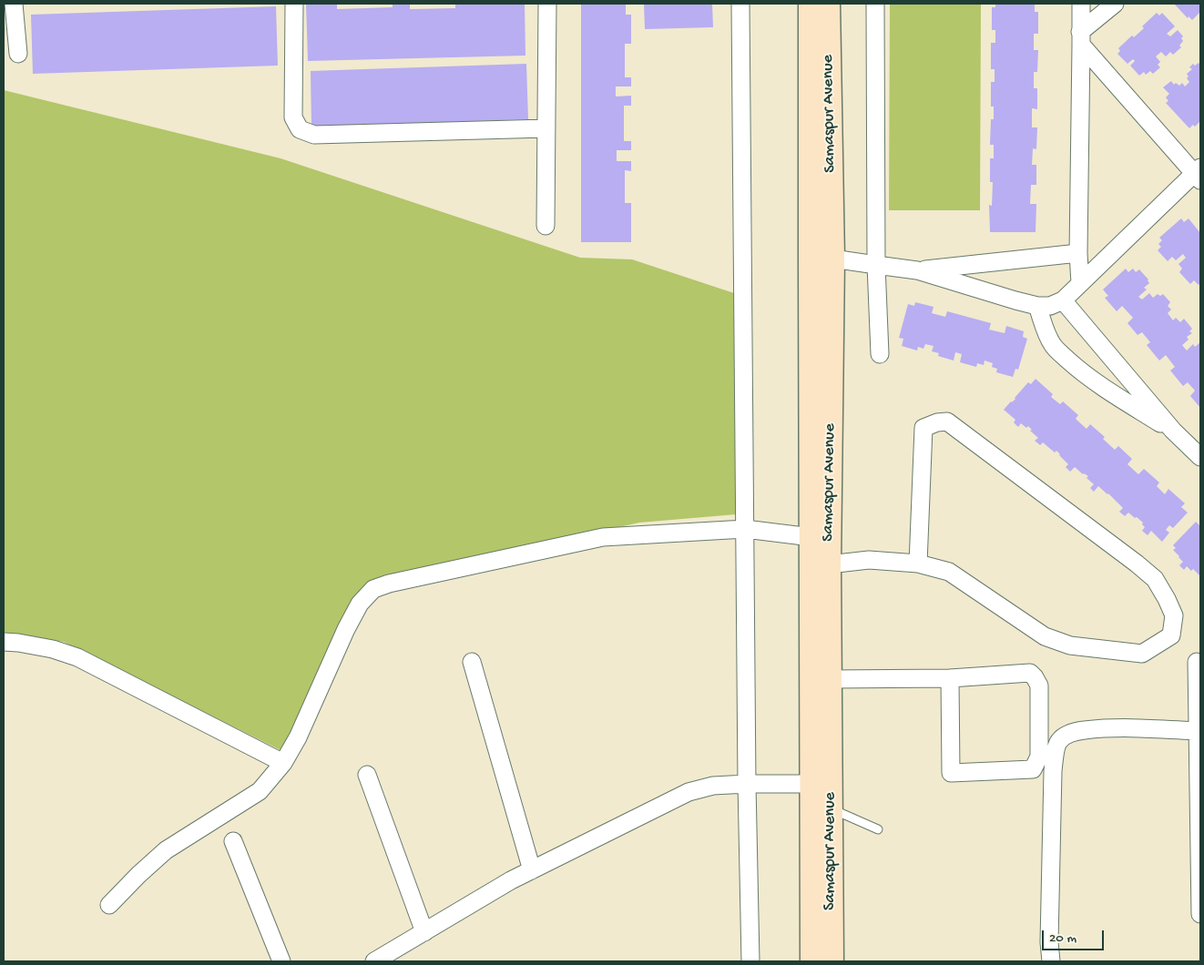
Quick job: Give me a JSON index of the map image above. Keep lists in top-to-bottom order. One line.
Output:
{"streets":{"main road":["Samaspur Avenue"]},"scale_bar":"20 m"}
